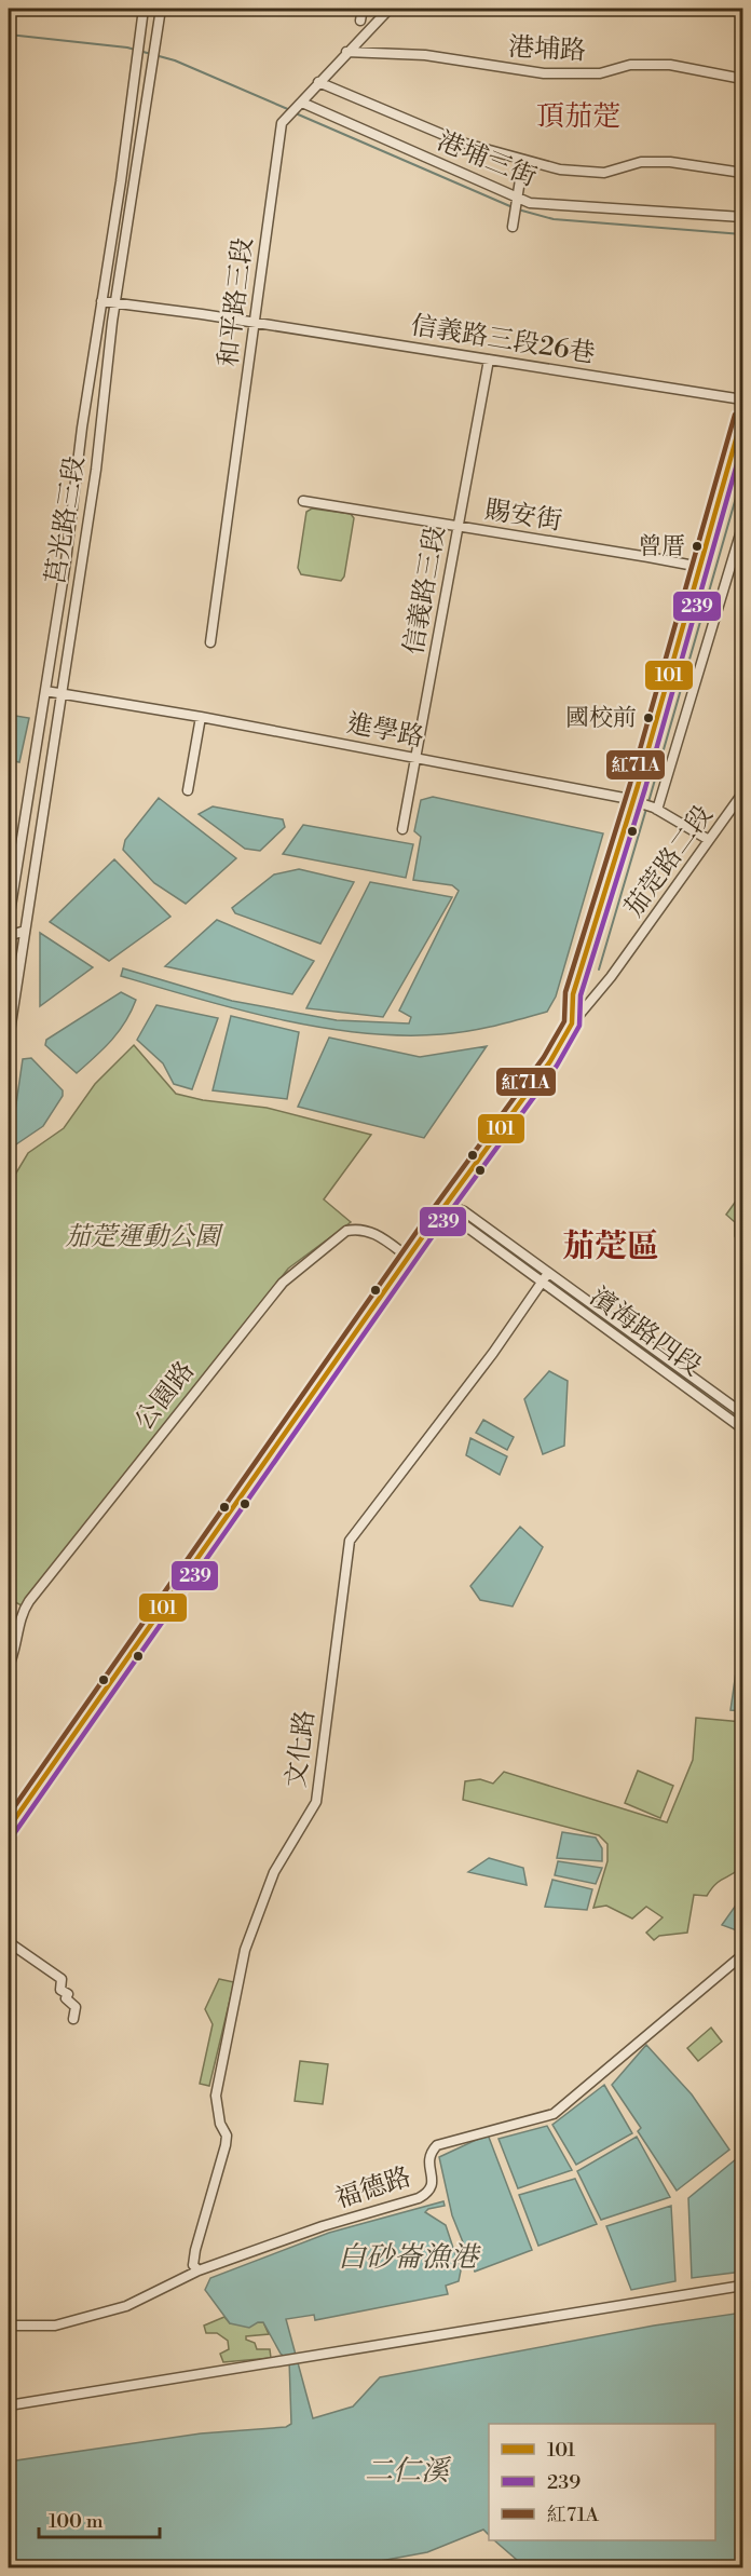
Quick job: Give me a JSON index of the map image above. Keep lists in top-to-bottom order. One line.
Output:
{"streets":{"street":["港埔路","港埔三街","和平路三段","信義路三段26巷","賜安街","莒光路三段","信義路三段","進學路","茄萣路二段","濱海路四段","公園路","文化路","福德路"]},"crossings":[["港埔路","和平路三段"],["港埔三街","和平路三段"],["和平路三段","信義路三段26巷"],["信義路三段26巷","莒光路三段"],["信義路三段26巷","信義路三段"],["賜安街","信義路三段"],["莒光路三段","進學路"],["信義路三段","進學路"],["進學路","茄萣路二段"],["茄萣路二段","濱海路四段"],["茄萣路二段","公園路"],["濱海路四段","文化路"],["文化路","福德路"]],"districts":["頂茄萣","茄萣區"],"water":["白砂崙漁港","二仁溪"],"parks":["茄萣運動公園"],"places":["曾厝","國校前"],"lines":["transit line 紅71A","transit line 101","transit line 239"],"legend":["101","239","紅71A"],"scale_bar":"100 m"}
